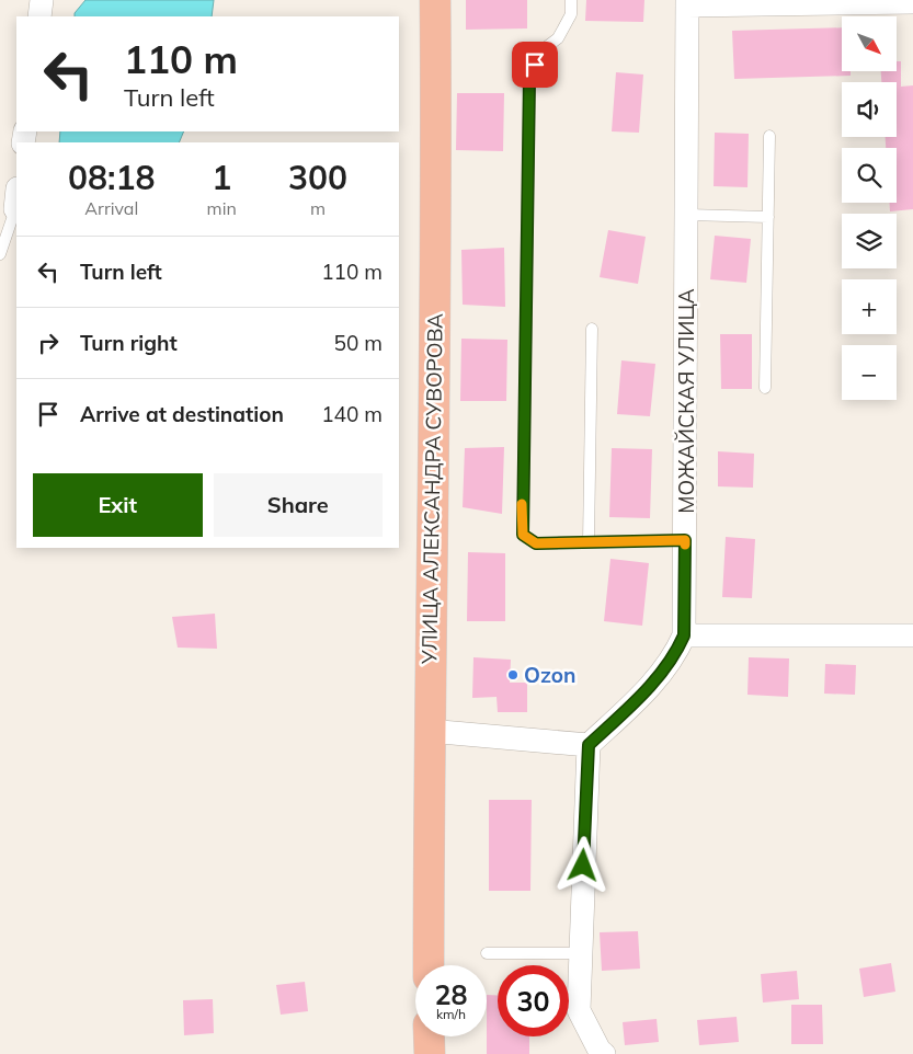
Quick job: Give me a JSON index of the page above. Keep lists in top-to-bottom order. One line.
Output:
{"streets":{"main road":["УЛИЦА АЛЕКСАНДРА СУВОРОВА"],"street":["МОЖАЙСКАЯ УЛИЦА"]},"places":["Ozon"],"north":"bottom right","page":{"map_buttons":["+","−"],"turn":["110 m","Turn left"],"eta":["08:18","Arrival","1","min","300","m"],"list":[{"name":"Turn left","value":"110 m"},{"name":"Turn right","value":"50 m"},{"name":"Arrive at destination","value":"140 m"}],"buttons":["Exit","Share"],"speed":"28 km/h","limit":"30"}}
